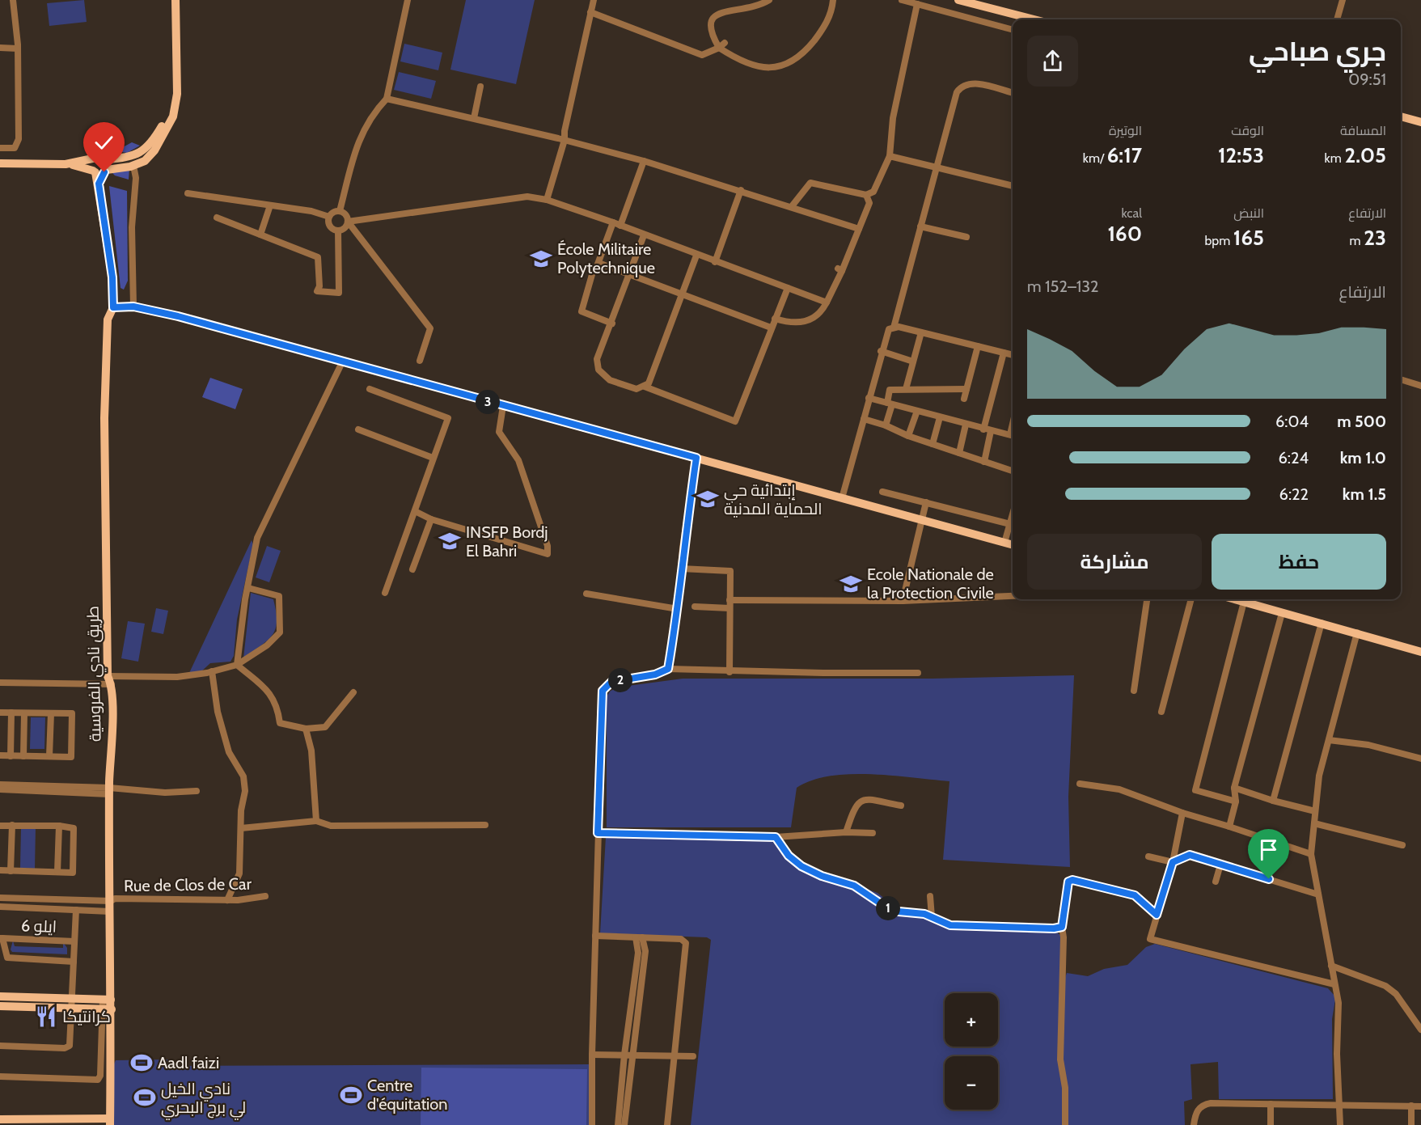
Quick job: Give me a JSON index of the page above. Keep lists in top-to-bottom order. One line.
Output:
{"streets":{"main road":["طريق نادي الفروسية"],"street":["Rue de Clos de Car","ايلو 6"]},"crossings":[["طريق نادي الفروسية","Rue de Clos de Car"]],"places":{"school or university":["École Militaire Polytechnique","إبتدائية حي الحماية المدنية","INSFP Bordj El Bahri","Ecole Nationale de la Protection Civile"],"restaurant":["كرانتيكا"],"sports":["Aadl faizi","Centre d'équitation","نادي الخيل لي برج البحري"]},"page":{"heading":["جري صباحي","09:51"],"stats":[["المسافة","2.05 km"],["الوقت","12:53"],["الوتيرة","6:17 /km"],["الارتفاع","23 m"],["النبض","165 bpm"],["kcal","160"]],"chart":["الارتفاع","132–152 m"],"pins":["3","2","1"],"list":[{"name":"500 m","note":"6:04"},{"name":"1.0 km","note":"6:24"},{"name":"1.5 km","note":"6:22"}],"buttons":["حفظ","مشاركة"],"map_buttons":["+","−"]}}
